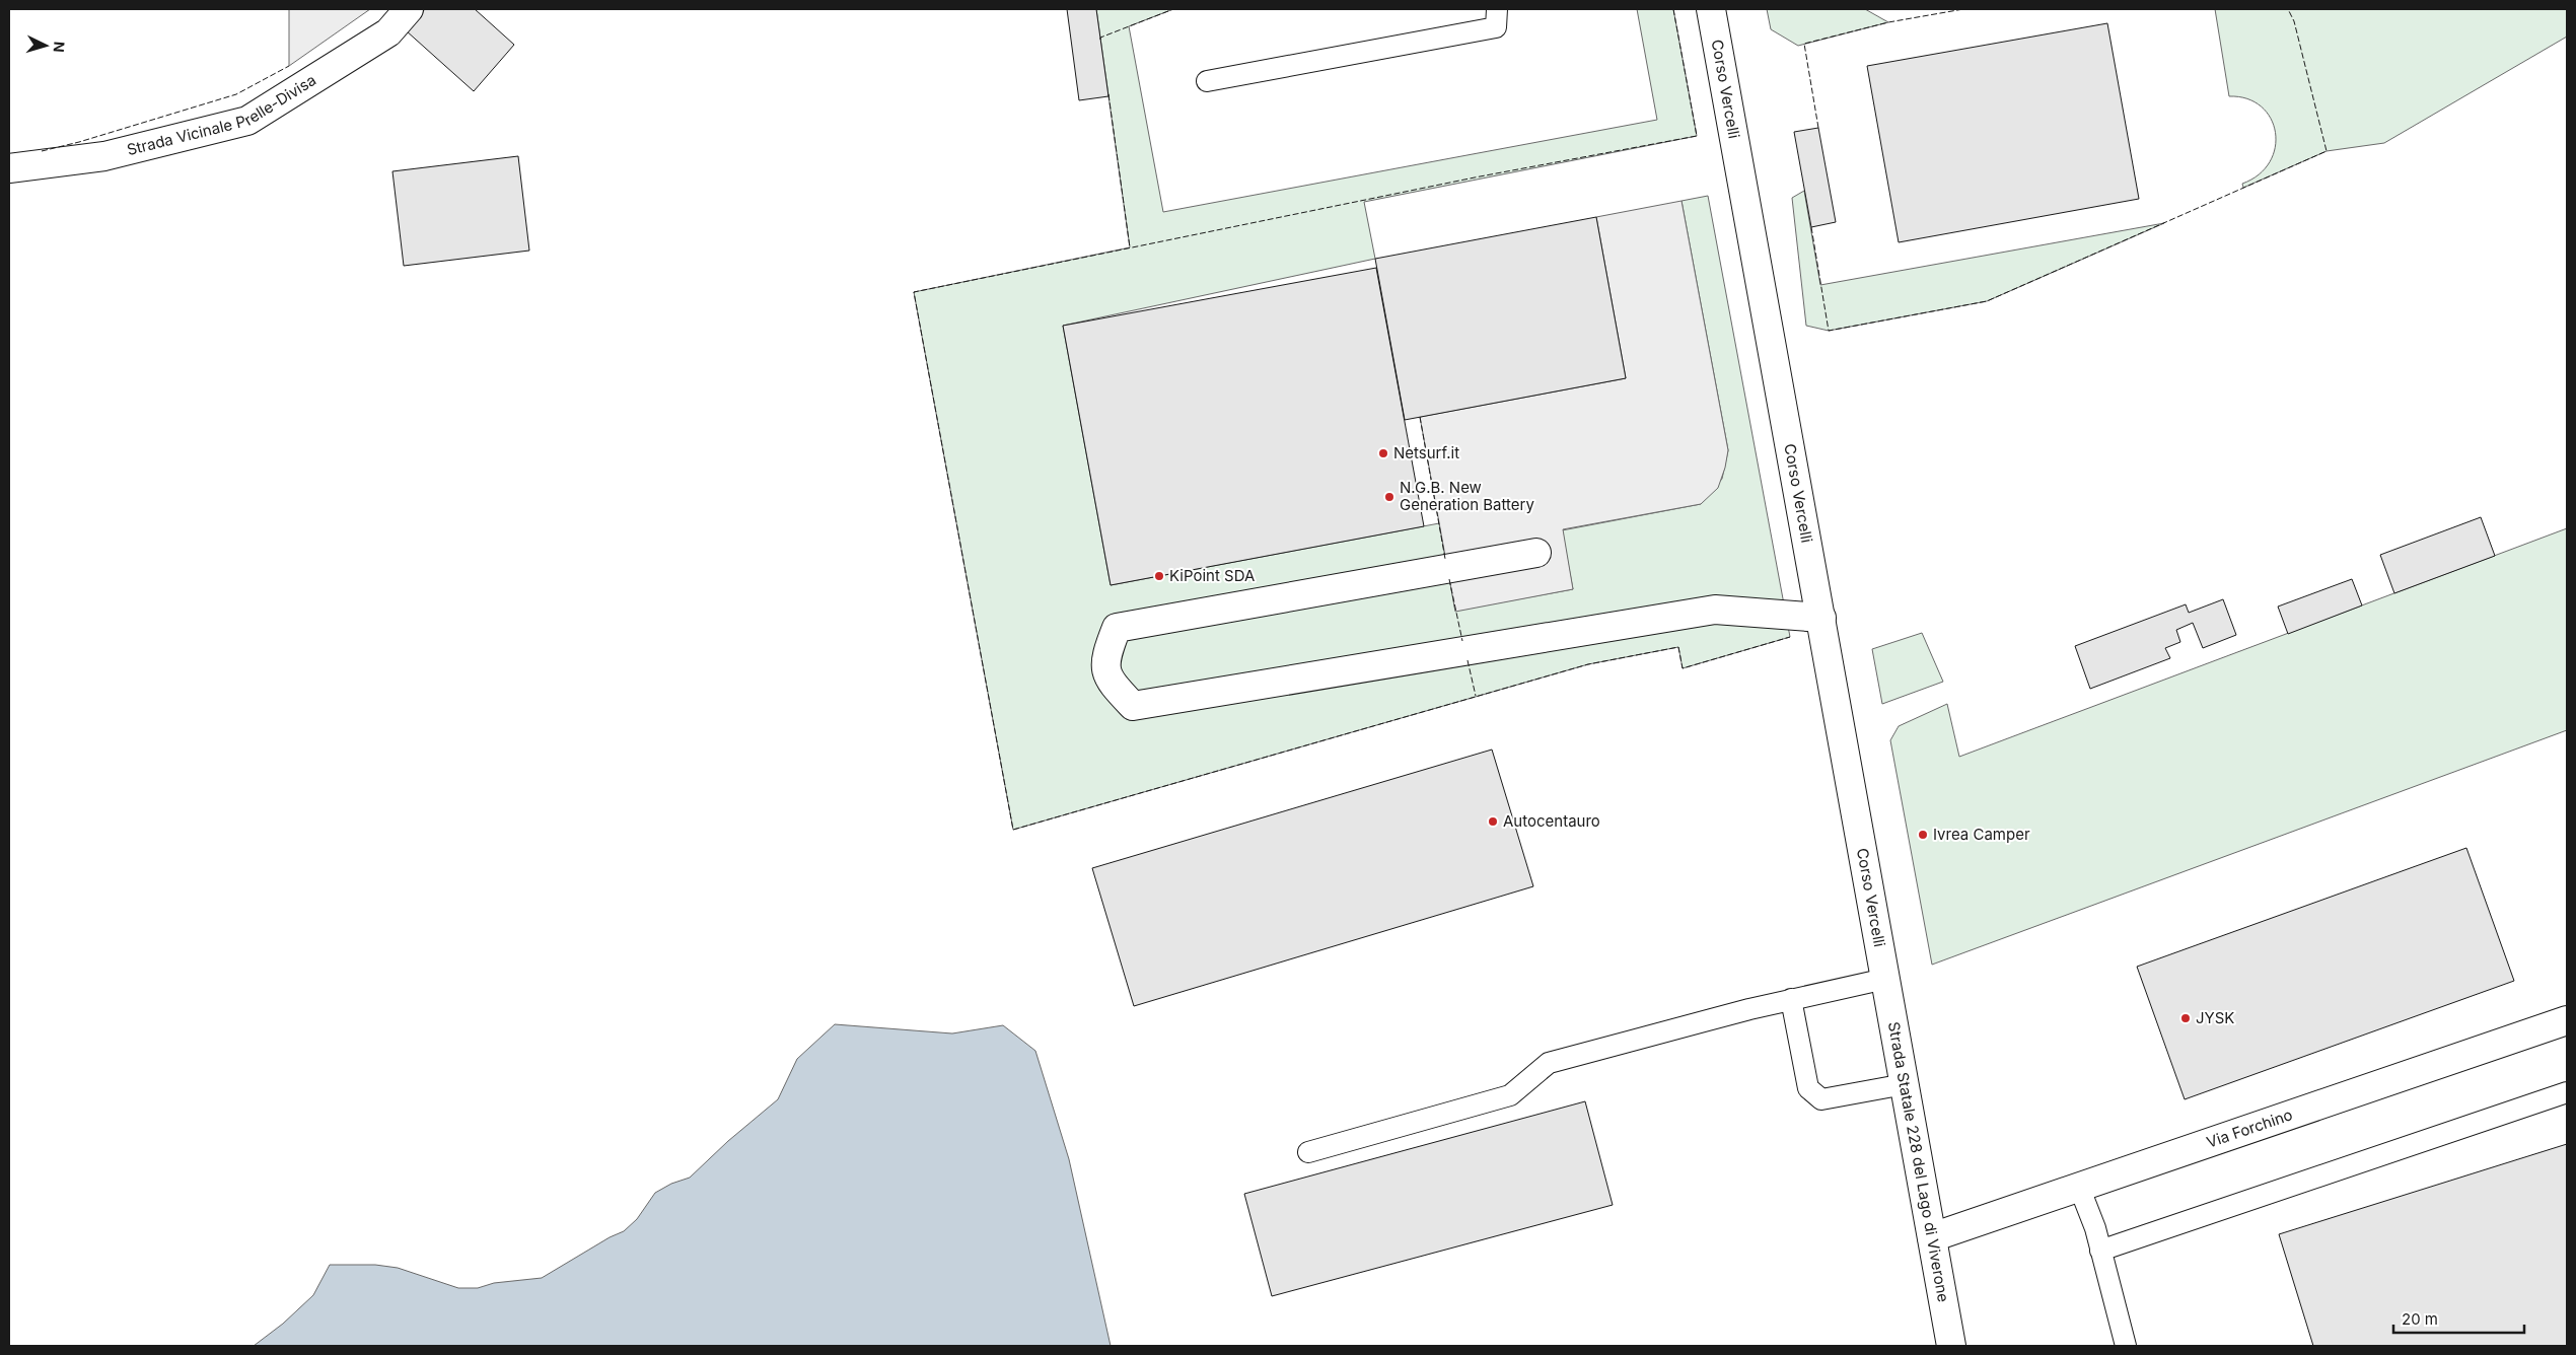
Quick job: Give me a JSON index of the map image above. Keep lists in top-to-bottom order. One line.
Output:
{"streets":{"street":["Corso Vercelli","Strada Vicinale Prelle-Divisa","Via Forchino","Strada Statale 228 del Lago di Viverone"]},"crossings":[["Corso Vercelli","Strada Statale 228 del Lago di Viverone"],["Via Forchino","Strada Statale 228 del Lago di Viverone"]],"places":["Netsurf.it","N.G.B. New Generation Battery","KiPoint SDA","Autocentauro","Ivrea Camper","JYSK"],"scale_bar":"20 m","north":"right"}
